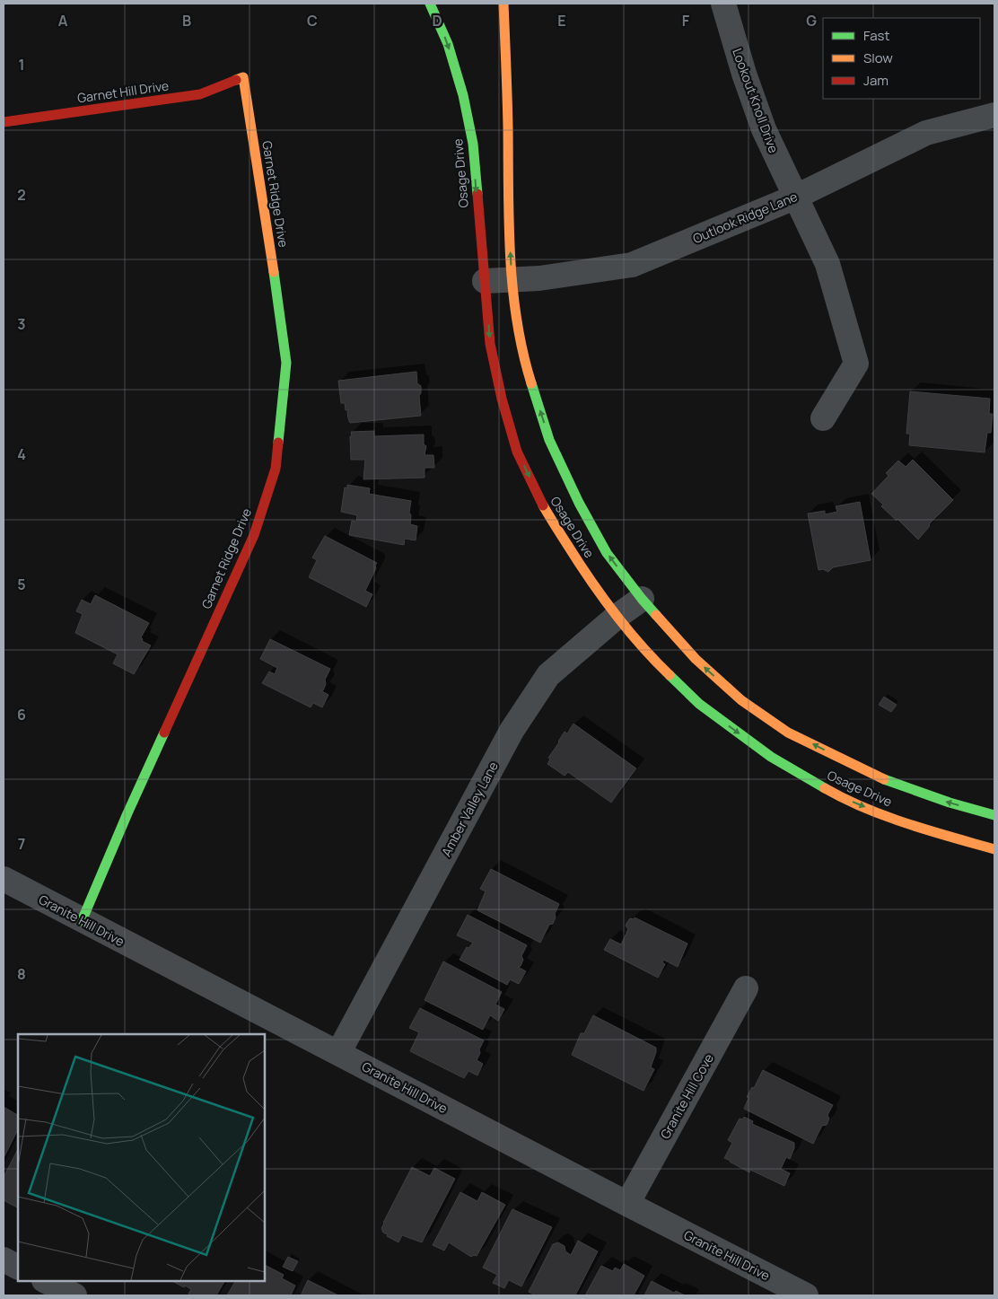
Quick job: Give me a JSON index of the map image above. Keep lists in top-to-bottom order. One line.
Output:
{"streets":{"street":["Garnet Hill Drive","Lookout Knoll Drive","Osage Drive","Garnet Ridge Drive","Outlook Ridge Lane","Amber Valley Lane","Granite Hill Drive","Granite Hill Cove"]},"crossings":[["Garnet Hill Drive","Garnet Ridge Drive"],["Lookout Knoll Drive","Outlook Ridge Lane"],["Osage Drive","Outlook Ridge Lane"],["Osage Drive","Amber Valley Lane"],["Garnet Ridge Drive","Granite Hill Drive"],["Amber Valley Lane","Granite Hill Drive"],["Granite Hill Drive","Granite Hill Cove"]],"legend":["Fast","Slow","Jam"],"grid":{"columns":["A","B","C","D","E","F","G"],"rows":["1","2","3","4","5","6","7","8"]}}
